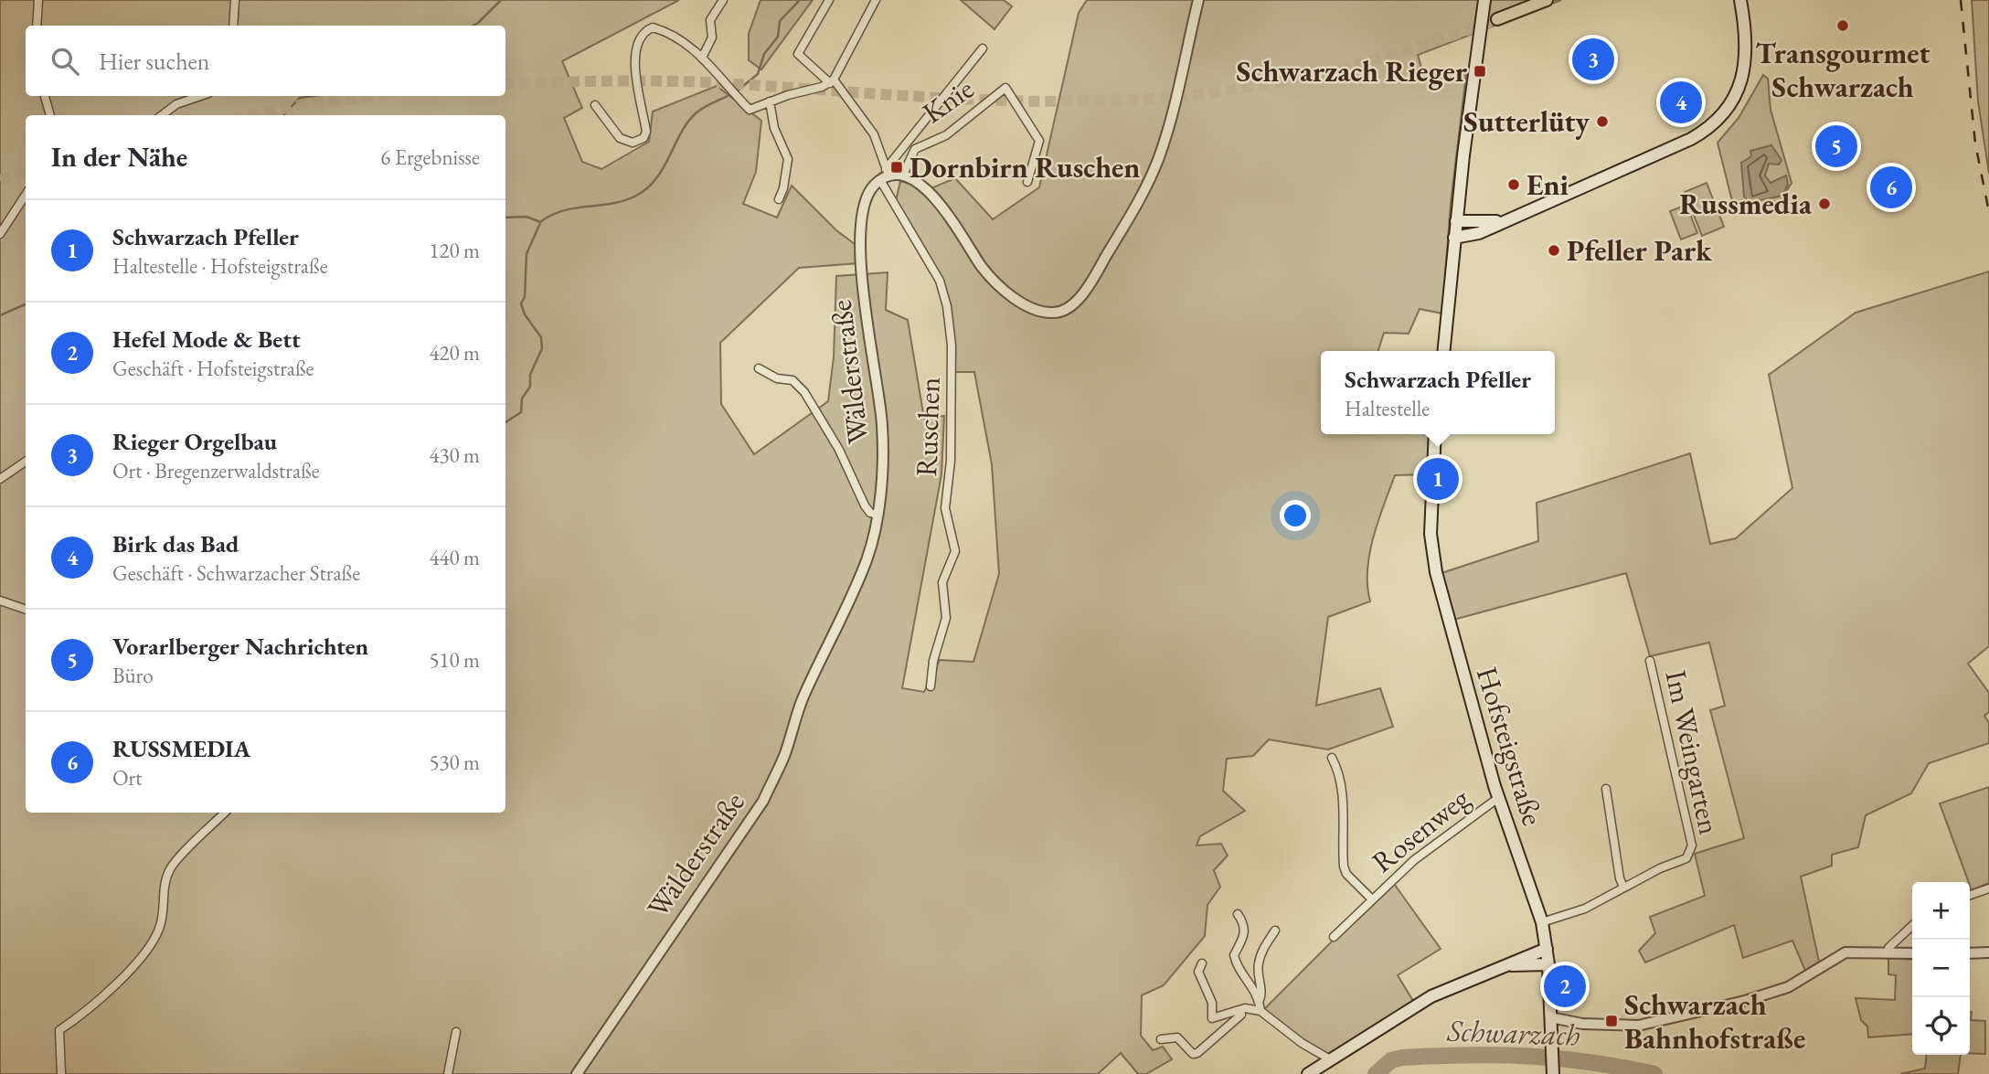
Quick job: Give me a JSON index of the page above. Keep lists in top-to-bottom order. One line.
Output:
{"streets":{"main road":["Hofsteigstraße"],"street":["Knie","Wälderstraße","Ruschen","Im Weingarten","Rosenweg"]},"crossings":[["Knie","Wälderstraße"],["Knie","Ruschen"],["Wälderstraße","Ruschen"],["Hofsteigstraße","Im Weingarten"],["Hofsteigstraße","Rosenweg"]],"water":["Schwarzach"],"places":{"other":["Transgourmet Schwarzach","Sutterlüty","Eni","Russmedia","Pfeller Park"],"transit":["Schwarzach Rieger","Dornbirn Ruschen","Schwarzach Bahnhofstraße"]},"page":{"search":"Hier suchen","pins":["3","4","5","6","1","2"],"heading":["In der Nähe","6 Ergebnisse"],"list":[{"mark":"1","name":"Schwarzach Pfeller","note":"Haltestelle · Hofsteigstraße","value":"120 m"},{"mark":"2","name":"Hefel Mode & Bett","note":"Geschäft · Hofsteigstraße","value":"420 m"},{"mark":"3","name":"Rieger Orgelbau","note":"Ort · Bregenzerwaldstraße","value":"430 m"},{"mark":"4","name":"Birk das Bad","note":"Geschäft · Schwarzacher Straße","value":"440 m"},{"mark":"5","name":"Vorarlberger Nachrichten","note":"Büro","value":"510 m"},{"mark":"6","name":"RUSSMEDIA","note":"Ort","value":"530 m"}],"popup":["Schwarzach Pfeller","Haltestelle"],"map_buttons":["+","−"]}}
